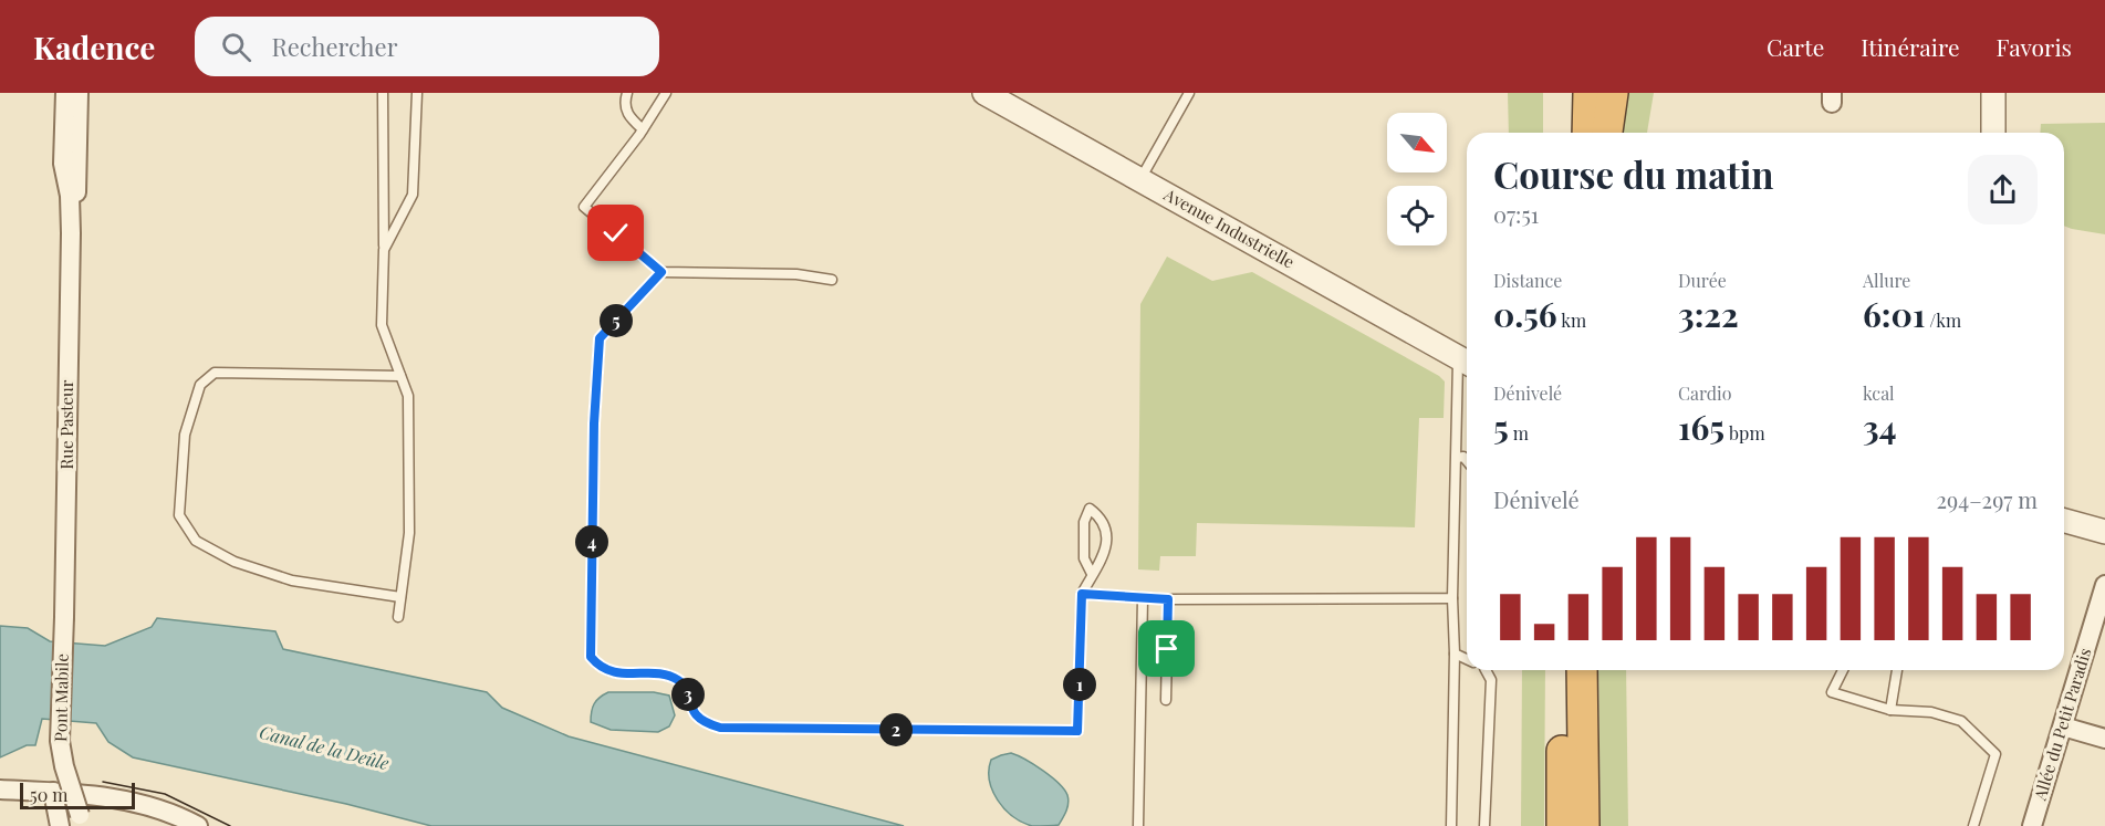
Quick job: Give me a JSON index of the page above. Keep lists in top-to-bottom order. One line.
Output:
{"streets":{"street":["Avenue Industrielle","Rue Pasteur","Pont Mabile","Allée du Petit Paradis"]},"crossings":[["Rue Pasteur","Pont Mabile"]],"water":["Canal de la Deûle"],"scale_bar":"50 m","north":"bottom right","page":{"header":"Kadence","search":"Rechercher","nav":["Carte","Itinéraire","Favoris"],"heading":["Course du matin","07:51"],"stats":[["Distance","0.56 km"],["Durée","3:22"],["Allure","6:01 /km"],["Dénivelé","5 m"],["Cardio","165 bpm"],["kcal","34"]],"pins":["5","4","1","3","2"],"chart":["Dénivelé","294–297 m"],"scale":"50 m"}}
